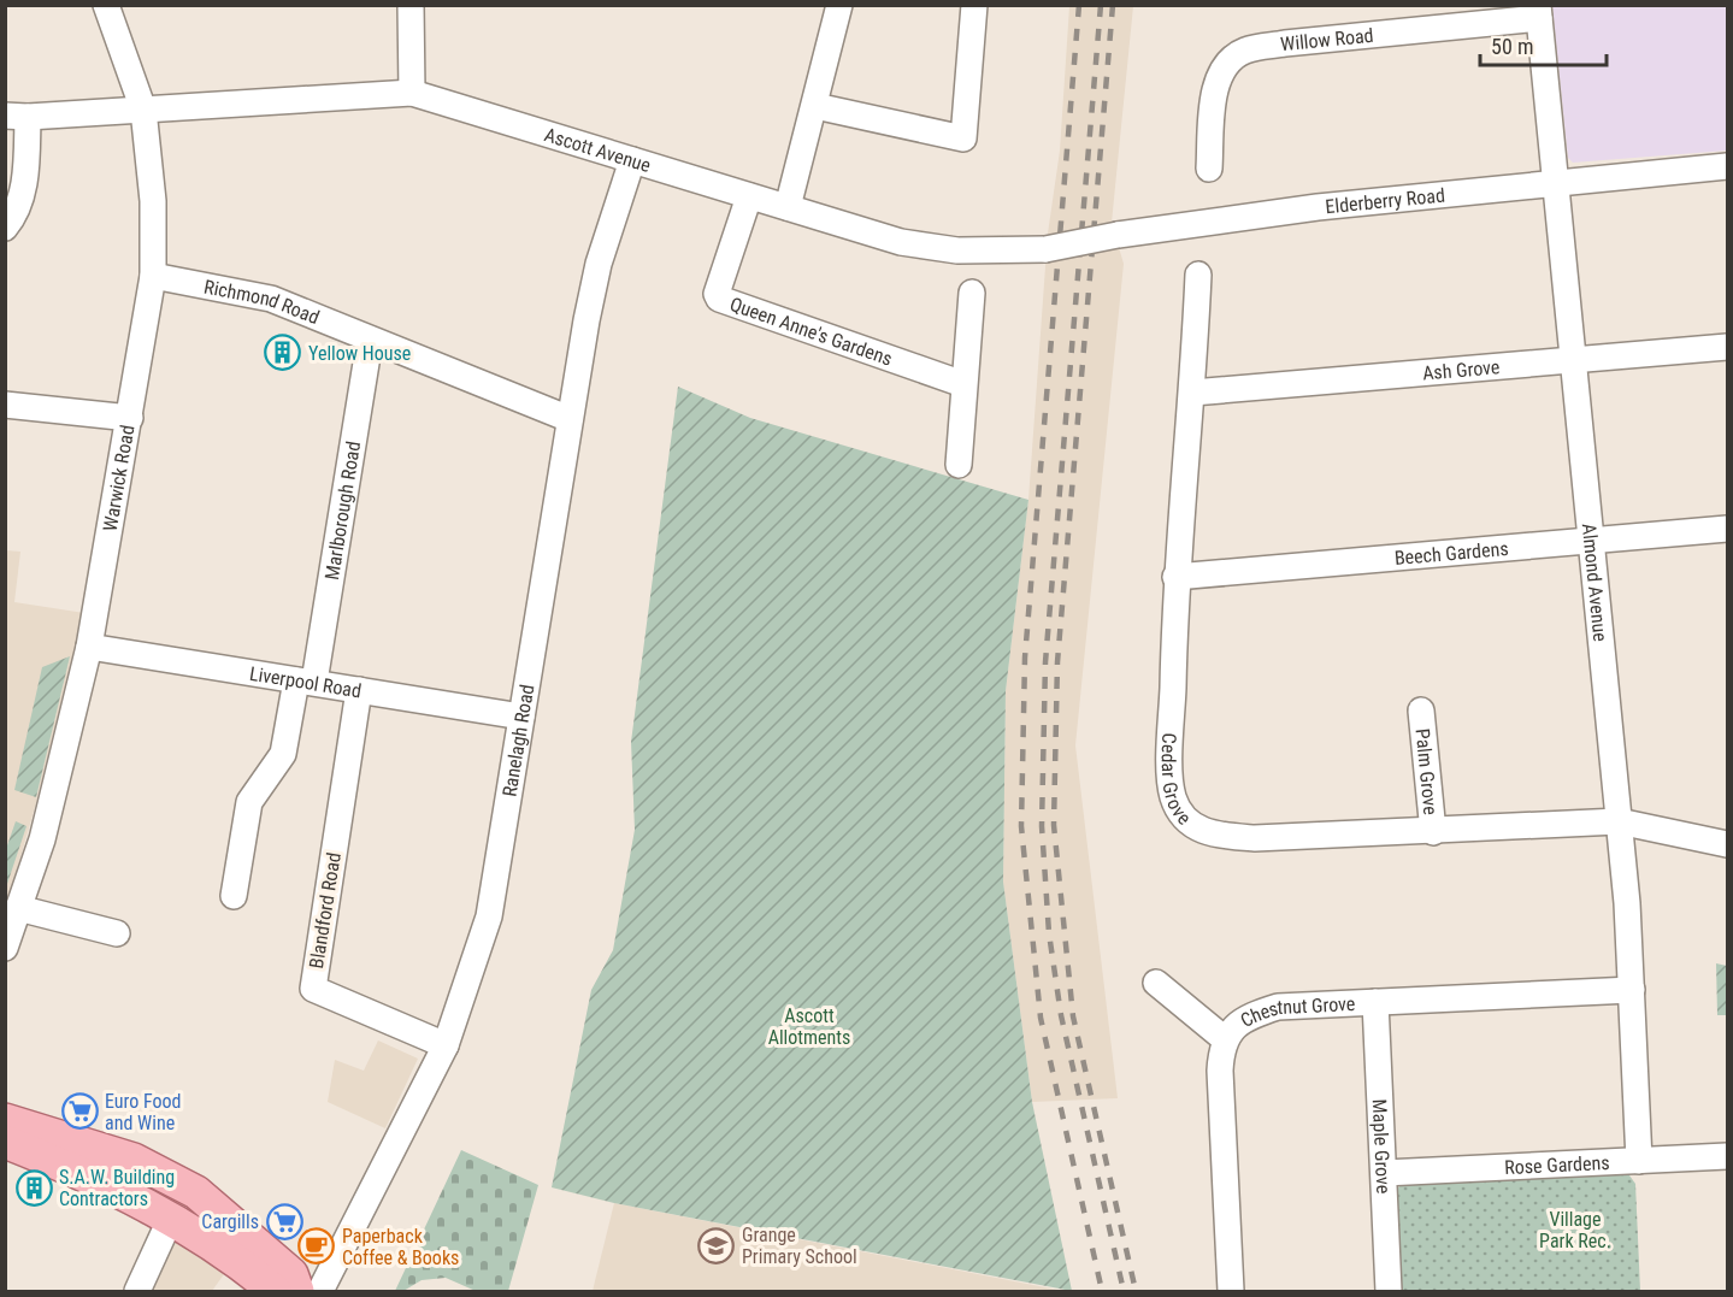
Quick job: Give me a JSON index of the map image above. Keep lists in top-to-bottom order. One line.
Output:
{"streets":{"street":["Willow Road","Ascott Avenue","Elderberry Road","Richmond Road","Queen Anne's Gardens","Ash Grove","Warwick Road","Marlborough Road","Beech Gardens","Almond Avenue","Liverpool Road","Ranelagh Road","Palm Grove","Cedar Grove","Blandford Road","Chestnut Grove","Maple Grove","Rose Gardens"]},"crossings":[["Willow Road","Almond Avenue"],["Ascott Avenue","Elderberry Road"],["Ascott Avenue","Queen Anne's Gardens"],["Ascott Avenue","Warwick Road"],["Ascott Avenue","Ranelagh Road"],["Elderberry Road","Almond Avenue"],["Richmond Road","Warwick Road"],["Richmond Road","Marlborough Road"],["Richmond Road","Ranelagh Road"],["Ash Grove","Almond Avenue"],["Ash Grove","Cedar Grove"],["Warwick Road","Liverpool Road"],["Marlborough Road","Liverpool Road"],["Beech Gardens","Almond Avenue"],["Beech Gardens","Cedar Grove"],["Almond Avenue","Cedar Grove"],["Almond Avenue","Chestnut Grove"],["Almond Avenue","Rose Gardens"],["Liverpool Road","Ranelagh Road"],["Liverpool Road","Blandford Road"],["Ranelagh Road","Blandford Road"],["Palm Grove","Cedar Grove"],["Chestnut Grove","Maple Grove"],["Maple Grove","Rose Gardens"]],"parks":["Ascott Allotments","Village Park Rec."],"places":{"building":["Yellow House","S.A.W. Building Contractors"],"supermarket":["Euro Food and Wine","Cargills"],"school or university":["Grange Primary School"],"cafe":["Paperback Coffee & Books"]},"scale_bar":"50 m"}
